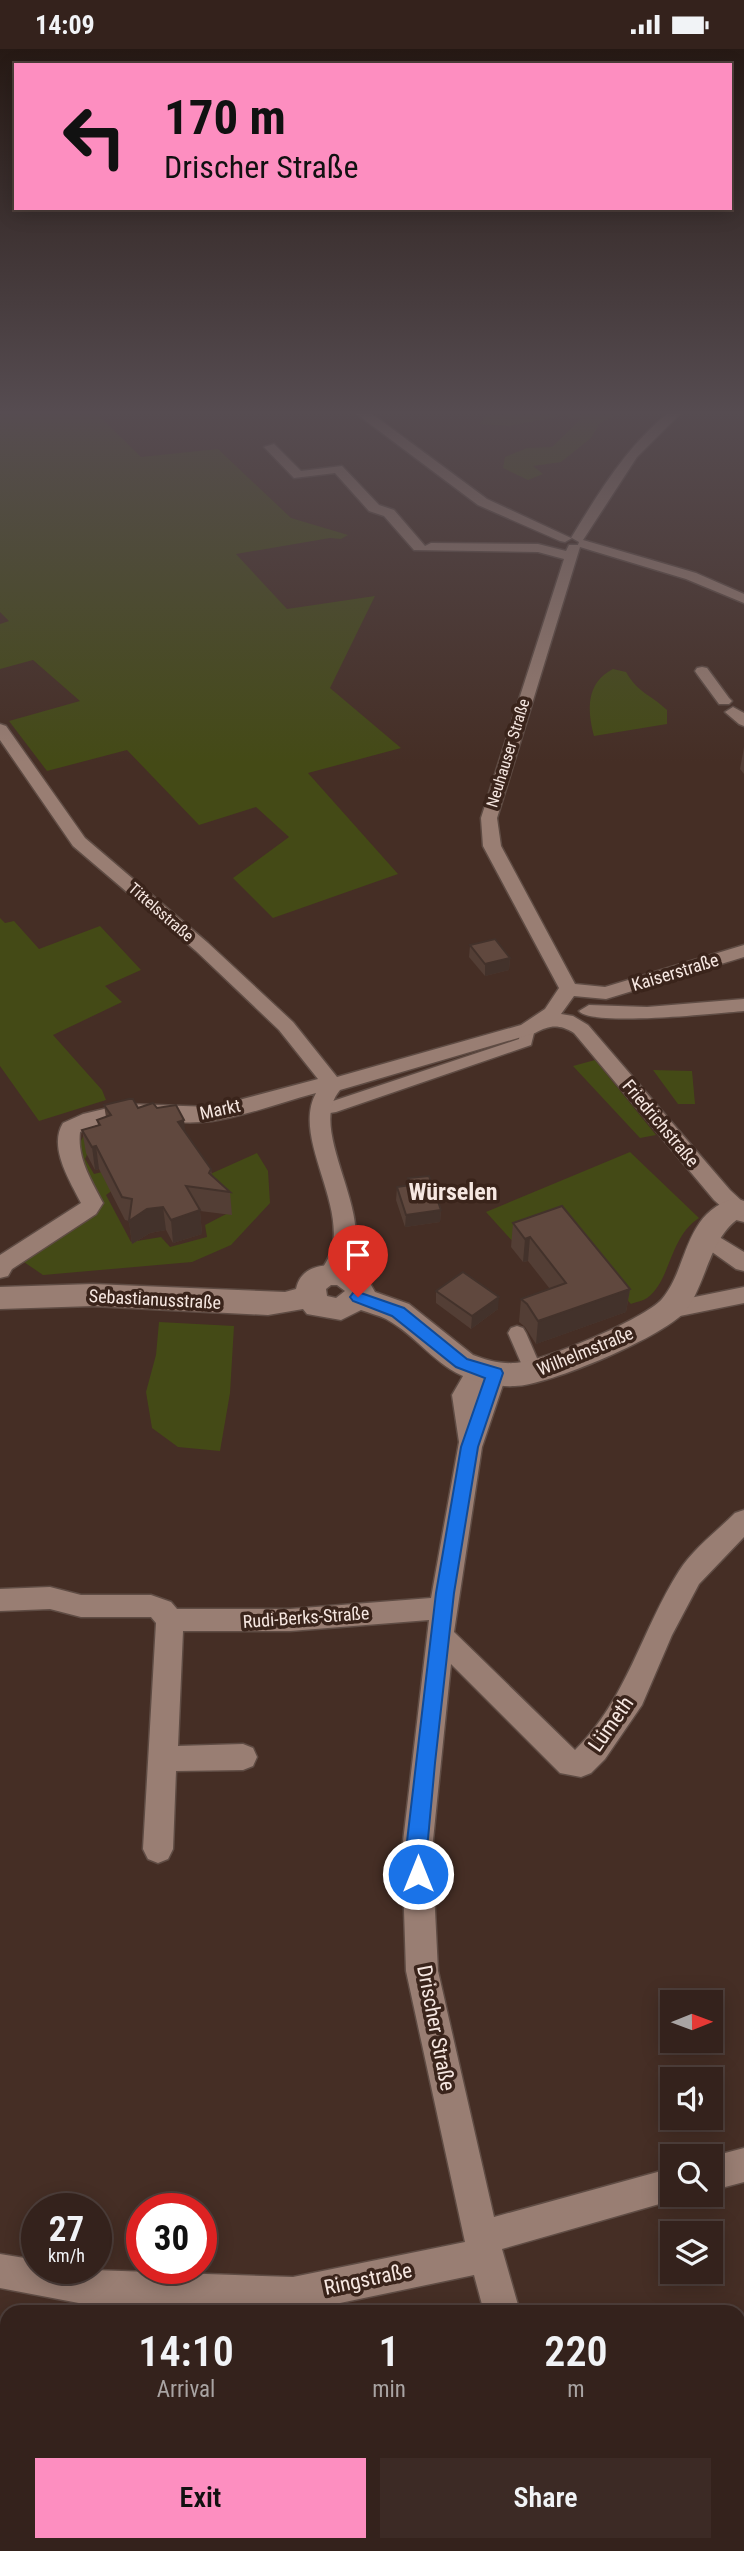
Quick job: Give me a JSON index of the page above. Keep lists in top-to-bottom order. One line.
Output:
{"streets":{"street":["Neuhauser Straße","Tittelsstraße","Kaiserstraße","Markt","Friedrichstraße","Sebastianusstraße","Wilhelmstraße","Rudi-Berks-Straße","Lümeth","Drischer Straße","Ringstraße"]},"crossings":[["Neuhauser Straße","Kaiserstraße"],["Tittelsstraße","Markt"],["Kaiserstraße","Markt"],["Kaiserstraße","Friedrichstraße"],["Markt","Friedrichstraße"],["Wilhelmstraße","Drischer Straße"],["Rudi-Berks-Straße","Lümeth"],["Rudi-Berks-Straße","Drischer Straße"],["Lümeth","Drischer Straße"],["Drischer Straße","Ringstraße"]],"districts":["Würselen"],"north":"right","page":{"status":"14:09","turn":["170 m","Drischer Straße"],"speed":"27 km/h","limit":"30","eta":["14:10","Arrival","1","min","220","m"],"buttons":["Exit","Share"]}}
